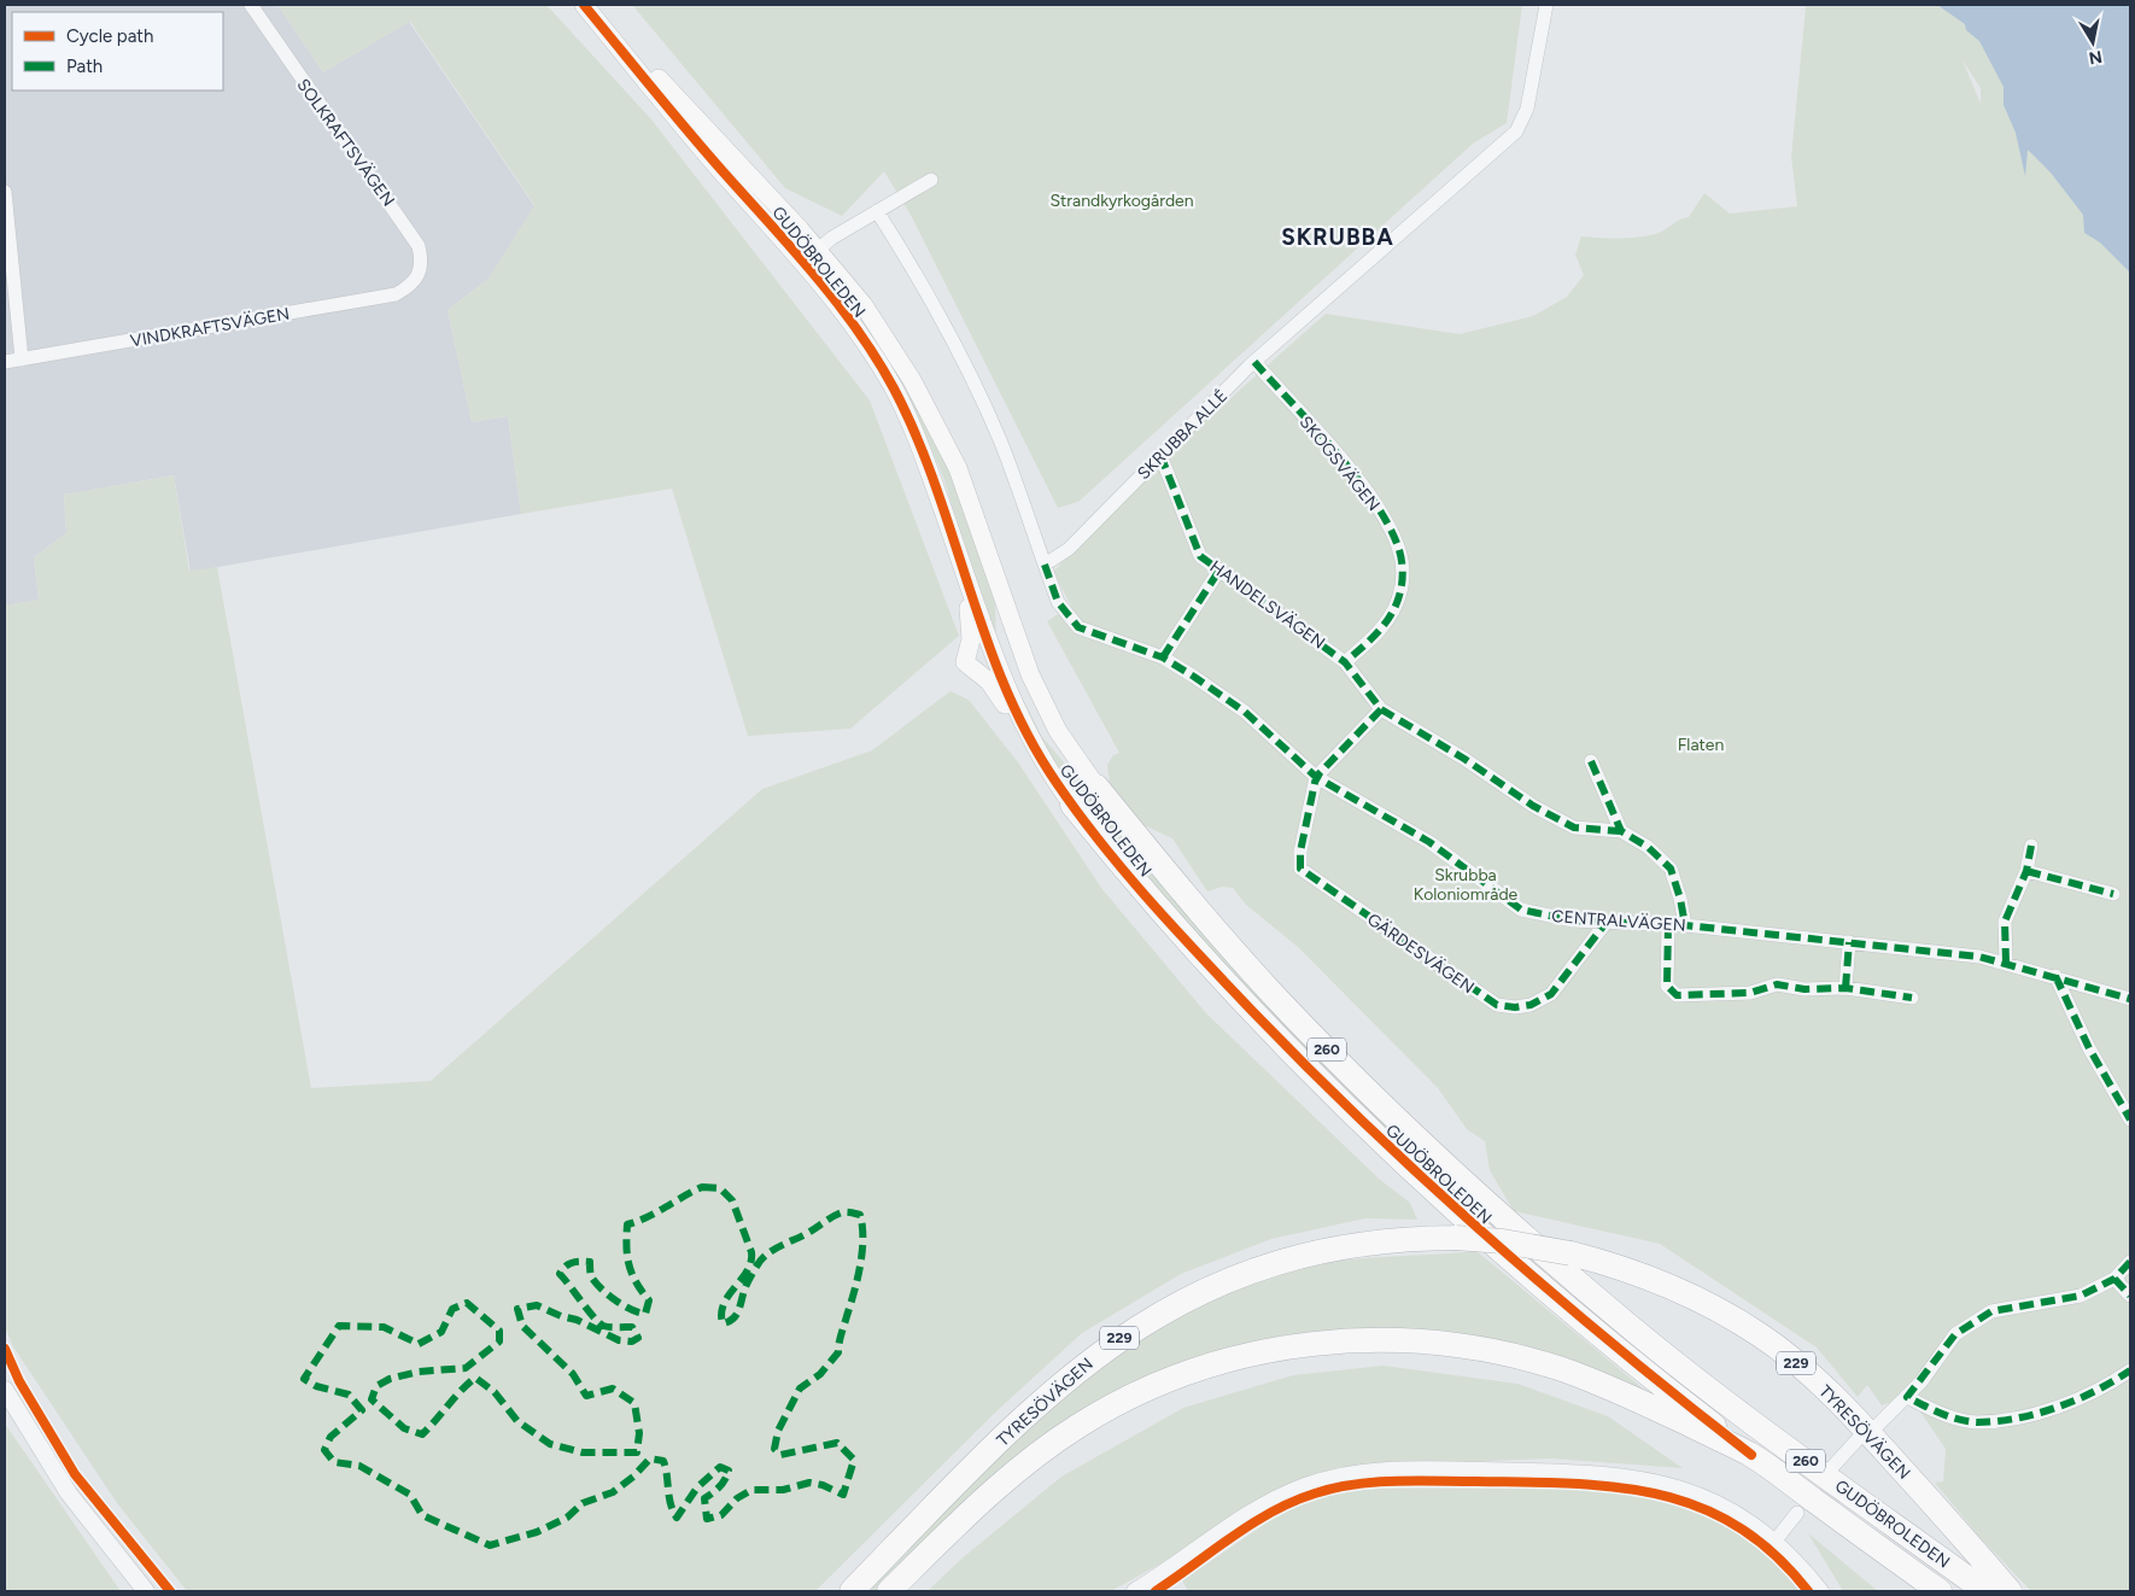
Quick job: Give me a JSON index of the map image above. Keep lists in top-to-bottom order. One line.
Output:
{"streets":{"highway":["GUDÖBROLEDEN","260","229","TYRESÖVÄGEN"],"street":["SOLKRAFTSVÄGEN","VINDKRAFTSVÄGEN","SKRUBBA ALLÉ","SKOGSVÄGEN","HANDELSVÄGEN","CENTRALVÄGEN","GÄRDESVÄGEN"]},"crossings":[["SOLKRAFTSVÄGEN","VINDKRAFTSVÄGEN"],["GUDÖBROLEDEN","TYRESÖVÄGEN"],["SKRUBBA ALLÉ","SKOGSVÄGEN"],["SKRUBBA ALLÉ","HANDELSVÄGEN"],["SKRUBBA ALLÉ","CENTRALVÄGEN"],["SKOGSVÄGEN","HANDELSVÄGEN"],["CENTRALVÄGEN","GÄRDESVÄGEN"]],"districts":["SKRUBBA"],"parks":["Strandkyrkogården","Flaten","Skrubba Koloniområde"],"legend":["Cycle path","Path"],"north":"bottom"}
